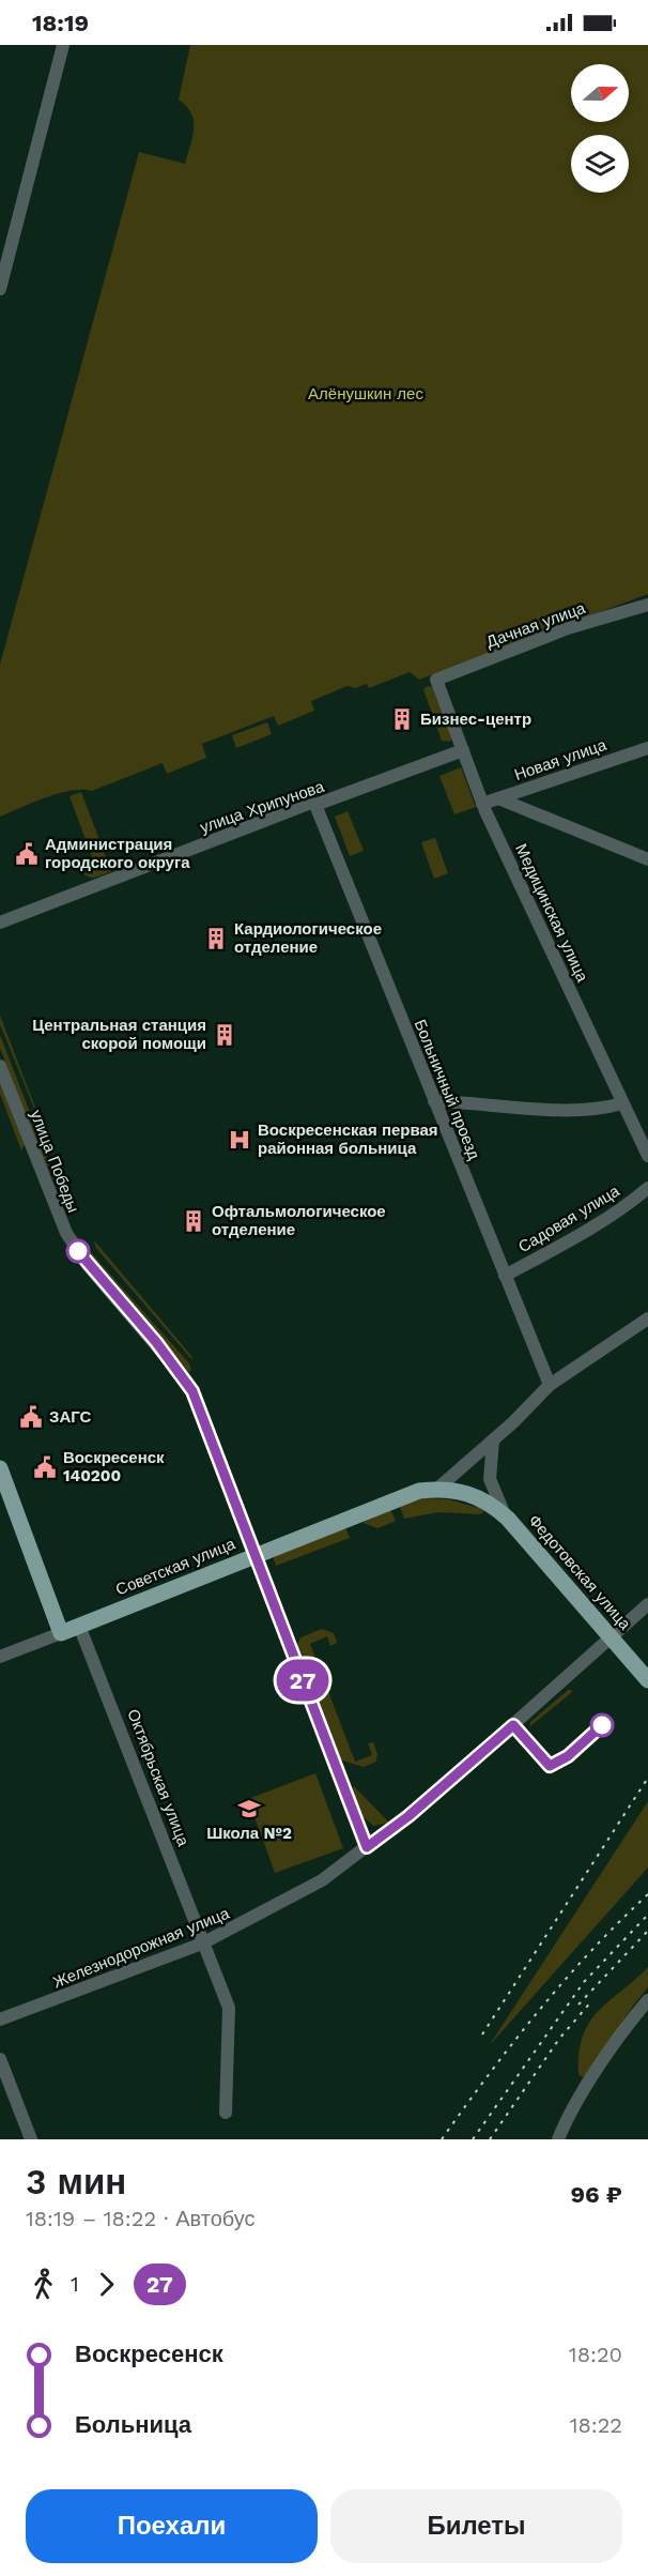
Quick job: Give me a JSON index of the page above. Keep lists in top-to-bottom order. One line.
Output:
{"streets":{"main road":["Советская улица","Федотовская улица"],"street":["Дачная улица","Новая улица","улица Хрипунова","Медицинская улица","Больничный проезд","улица Победы","Садовая улица","Октябрьская улица","Железнодорожная улица"]},"crossings":[["Дачная улица","Медицинская улица"],["Новая улица","Медицинская улица"],["улица Хрипунова","Медицинская улица"],["улица Хрипунова","Больничный проезд"],["Больничный проезд","Садовая улица"],["Больничный проезд","Советская улица"],["улица Победы","Советская улица"],["улица Победы","Железнодорожная улица"],["Советская улица","Федотовская улица"],["Советская улица","Октябрьская улица"],["Октябрьская улица","Железнодорожная улица"]],"parks":["Алёнушкин лес"],"places":{"building":["Бизнес-центр","Кардиологическое отделение","Центральная станция скорой помощи","Офтальмологическое отделение"],"public building":["Администрация городского округа","ЗАГС","Воскресенск 140200"],"hospital":["Воскресенская первая районная больница"],"school or university":["Школа №2"]},"lines":["bus line 27"],"north":"right","page":{"status":"18:19","on_map":"27","heading":["3 мин","18:19 – 18:22 · Автобус","96 ₽"],"legs":["1","27"],"list":[{"name":"Воскресенск","value":"18:20"},{"name":"Больница","value":"18:22"}],"buttons":["Поехали","Билеты"]}}
